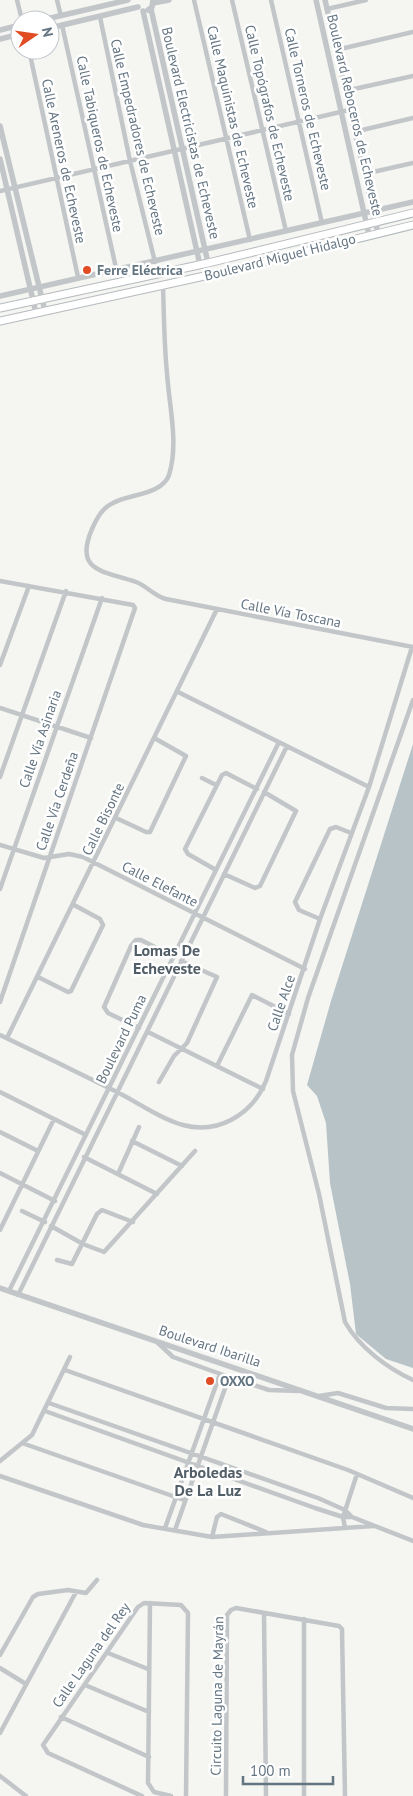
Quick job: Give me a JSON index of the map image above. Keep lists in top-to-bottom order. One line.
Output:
{"streets":{"main road":["Boulevard Miguel Hidalgo"],"street":["Calle Torneros de Echeveste","Calle Topógrafos de Echeveste","Boulevard Reboceros de Echeveste","Calle Maquinistas de Echeveste","Boulevard Electricistas de Echeveste","Calle Empedradores de Echeveste","Calle Tabiqueros de Echeveste","Calle Areneros de Echeveste","Calle Vía Toscana","Calle Vía Asinaria","Calle Vía Cerdeña","Calle Bisonte","Calle Elefante","Calle Alce","Boulevard Puma","Boulevard Ibarilla","Calle Laguna del Rey","Circuito Laguna de Mayrán"]},"crossings":[["Calle Torneros de Echeveste","Boulevard Miguel Hidalgo"],["Calle Topógrafos de Echeveste","Boulevard Miguel Hidalgo"],["Boulevard Reboceros de Echeveste","Boulevard Miguel Hidalgo"],["Calle Maquinistas de Echeveste","Boulevard Miguel Hidalgo"],["Boulevard Electricistas de Echeveste","Boulevard Miguel Hidalgo"],["Calle Empedradores de Echeveste","Boulevard Miguel Hidalgo"],["Calle Tabiqueros de Echeveste","Boulevard Miguel Hidalgo"],["Calle Areneros de Echeveste","Boulevard Miguel Hidalgo"],["Boulevard Miguel Hidalgo","Calle Vía Toscana"],["Calle Vía Toscana","Calle Bisonte"],["Calle Vía Toscana","Calle Alce"],["Calle Vía Asinaria","Calle Vía Cerdeña"],["Calle Vía Asinaria","Calle Elefante"],["Calle Vía Cerdeña","Calle Elefante"],["Calle Bisonte","Calle Elefante"],["Calle Bisonte","Calle Alce"],["Calle Elefante","Calle Alce"],["Calle Elefante","Boulevard Puma"],["Calle Alce","Boulevard Puma"],["Boulevard Puma","Boulevard Ibarilla"]],"districts":["Lomas De Echeveste","Arboledas De La Luz"],"places":["Ferre Eléctrica","OXXO"],"scale_bar":"100 m","north":"right"}
